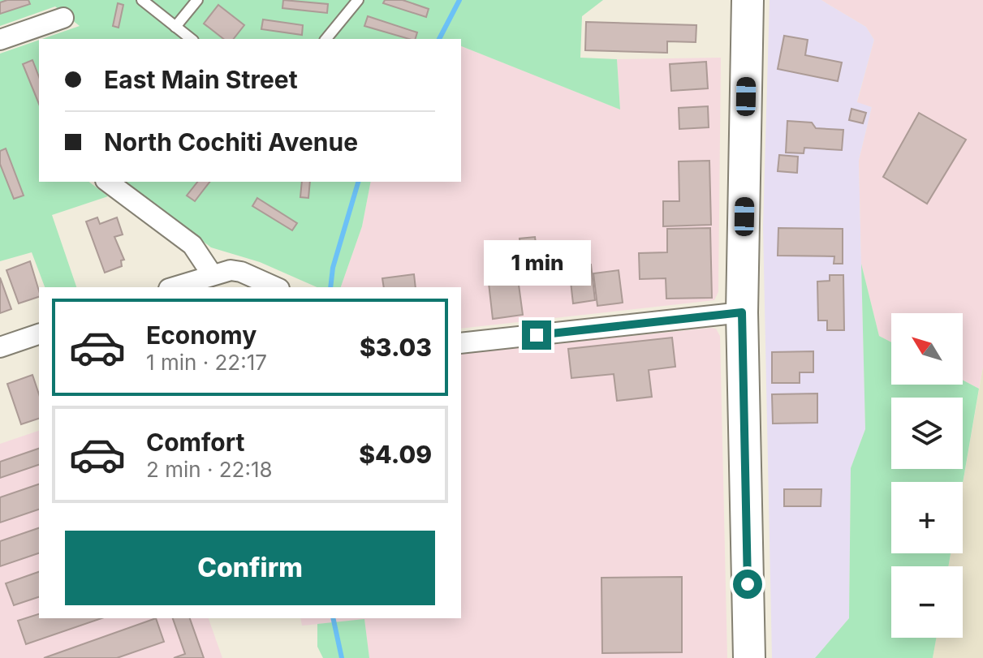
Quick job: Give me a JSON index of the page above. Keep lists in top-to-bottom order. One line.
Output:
{"north":"top left","page":{"banner":["East Main Street","North Cochiti Avenue"],"bubble":"1 min","list":[{"name":"Economy","note":"1 min · 22:17","value":"$3.03"},{"name":"Comfort","note":"2 min · 22:18","value":"$4.09"}],"map_buttons":["+","−"],"buttons":"Confirm"}}
